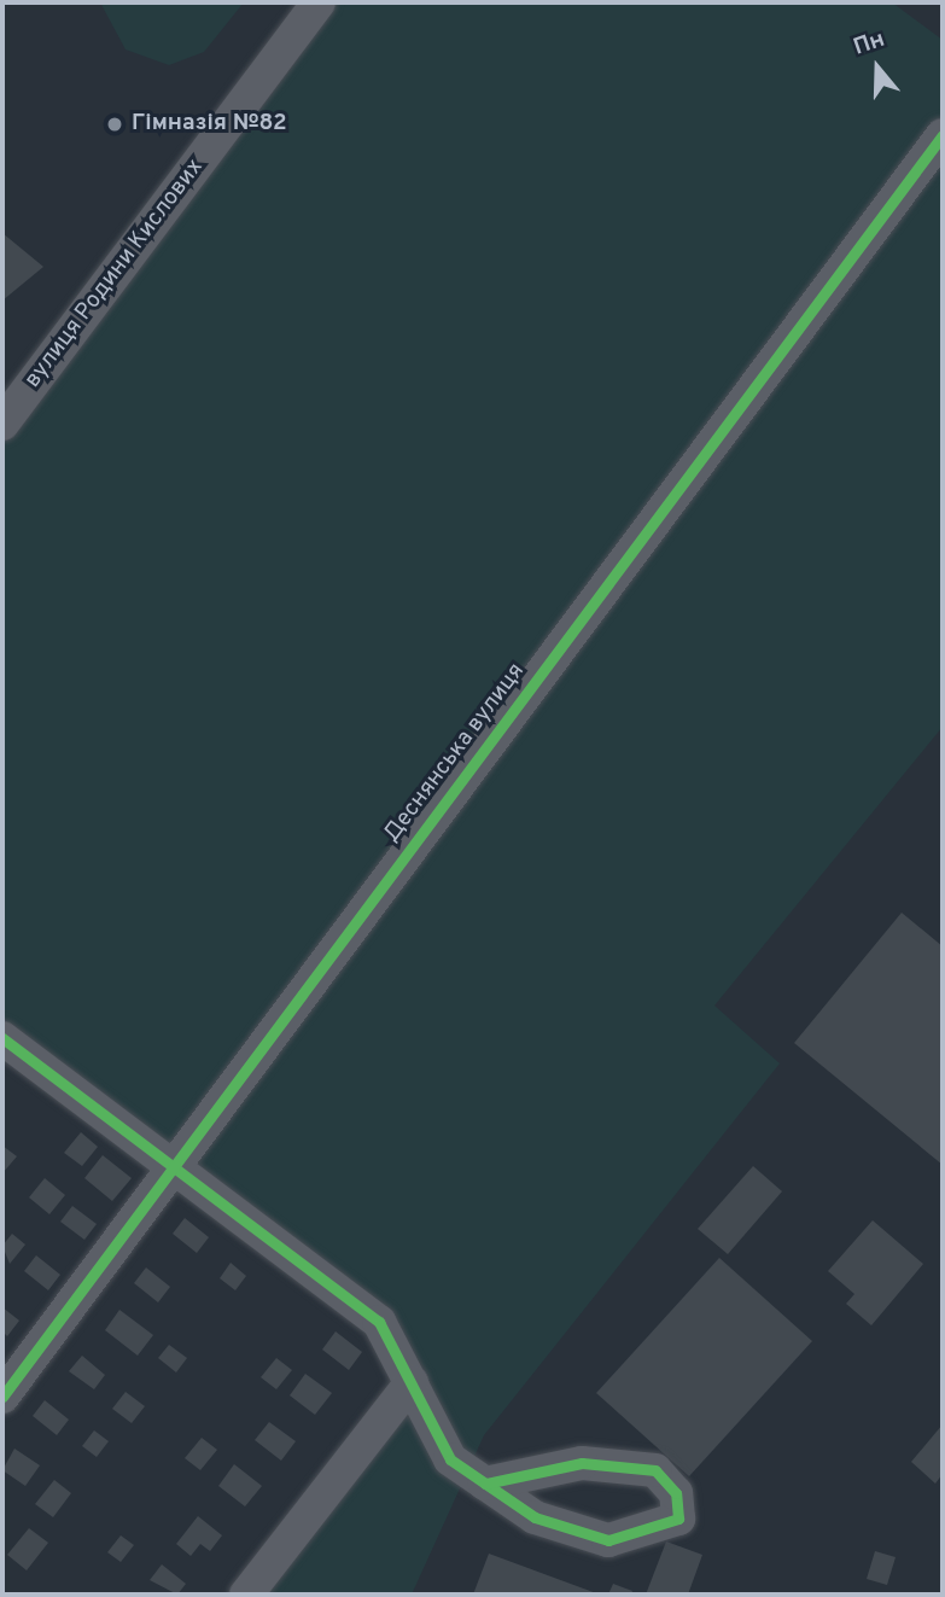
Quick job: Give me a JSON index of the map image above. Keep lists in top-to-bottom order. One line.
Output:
{"streets":{"street":["вулиця Родини Кислових","Деснянська вулиця"]},"places":["Гімназія №82"],"north":"top"}
